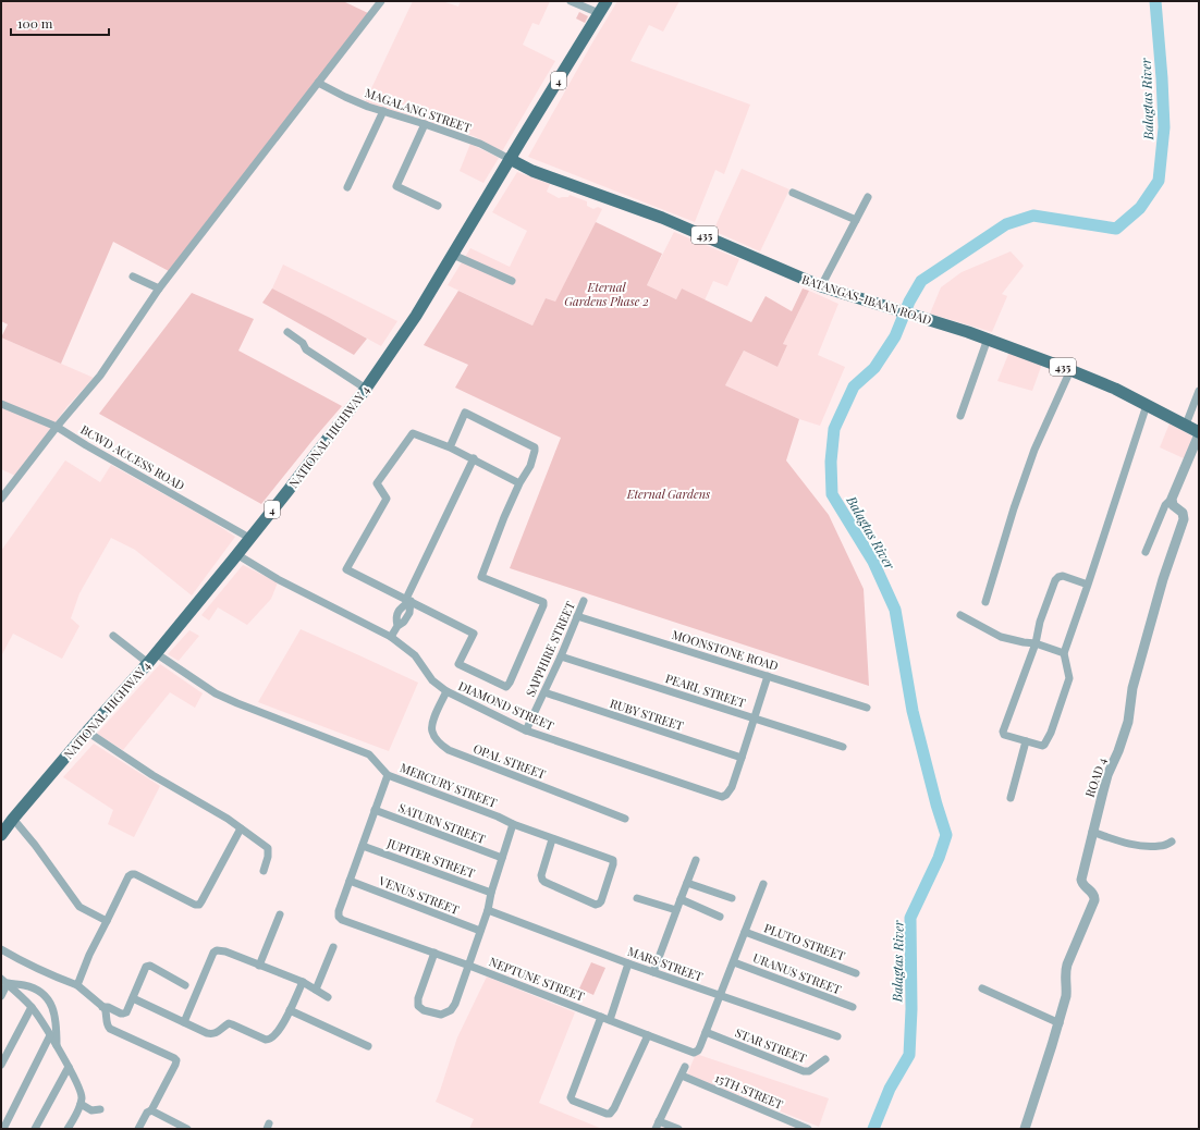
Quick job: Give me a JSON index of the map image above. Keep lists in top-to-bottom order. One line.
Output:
{"streets":{"main road":["4","435","BATANGAS-IBAAN ROAD","NATIONAL HIGHWAY 4"],"street":["MAGALANG STREET","BCWD ACCESS ROAD","SAPPHIRE STREET","MOONSTONE ROAD","PEARL STREET","DIAMOND STREET","RUBY STREET","OPAL STREET","ROAD 4","MERCURY STREET","SATURN STREET","JUPITER STREET","VENUS STREET","PLUTO STREET","MARS STREET","URANUS STREET","NEPTUNE STREET","STAR STREET","15TH STREET"]},"crossings":[["MAGALANG STREET","BATANGAS-IBAAN ROAD"],["MAGALANG STREET","NATIONAL HIGHWAY 4"],["BATANGAS-IBAAN ROAD","NATIONAL HIGHWAY 4"],["NATIONAL HIGHWAY 4","BCWD ACCESS ROAD"],["NATIONAL HIGHWAY 4","DIAMOND STREET"],["NATIONAL HIGHWAY 4","MERCURY STREET"],["SAPPHIRE STREET","MOONSTONE ROAD"],["SAPPHIRE STREET","PEARL STREET"],["SAPPHIRE STREET","DIAMOND STREET"],["SAPPHIRE STREET","RUBY STREET"],["MOONSTONE ROAD","DIAMOND STREET"],["PEARL STREET","DIAMOND STREET"],["DIAMOND STREET","RUBY STREET"],["DIAMOND STREET","OPAL STREET"],["MERCURY STREET","NEPTUNE STREET"],["SATURN STREET","NEPTUNE STREET"],["JUPITER STREET","NEPTUNE STREET"],["VENUS STREET","NEPTUNE STREET"],["PLUTO STREET","NEPTUNE STREET"],["MARS STREET","NEPTUNE STREET"],["URANUS STREET","NEPTUNE STREET"],["NEPTUNE STREET","STAR STREET"]],"water":["Balagtas River"],"parks":["Eternal Gardens Phase 2","Eternal Gardens"],"scale_bar":"100 m"}
